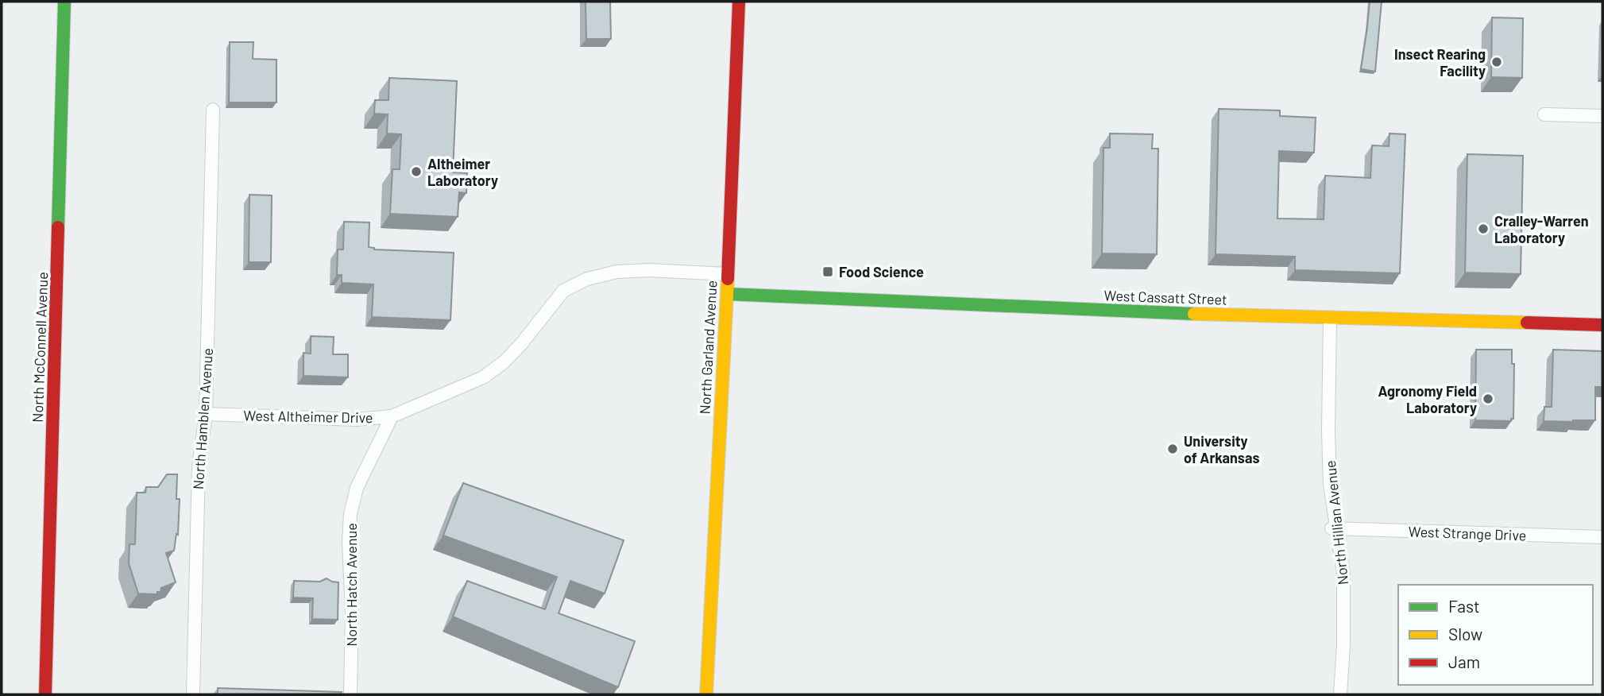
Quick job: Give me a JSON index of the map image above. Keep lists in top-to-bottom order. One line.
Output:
{"streets":{"street":["West Cassatt Street","North McConnell Avenue","North Garland Avenue","West Altheimer Drive","North Hamblen Avenue","North Hillian Avenue","West Strange Drive","North Hatch Avenue"]},"crossings":[["West Cassatt Street","North Garland Avenue"],["West Cassatt Street","North Hillian Avenue"],["North Garland Avenue","West Altheimer Drive"],["West Altheimer Drive","North Hamblen Avenue"],["West Altheimer Drive","North Hatch Avenue"],["North Hillian Avenue","West Strange Drive"]],"places":{"other":["Insect Rearing Facility","Altheimer Laboratory","Cralley-Warren Laboratory","Agronomy Field Laboratory","University of Arkansas"],"transit":["Food Science"]},"legend":["Fast","Slow","Jam"]}
